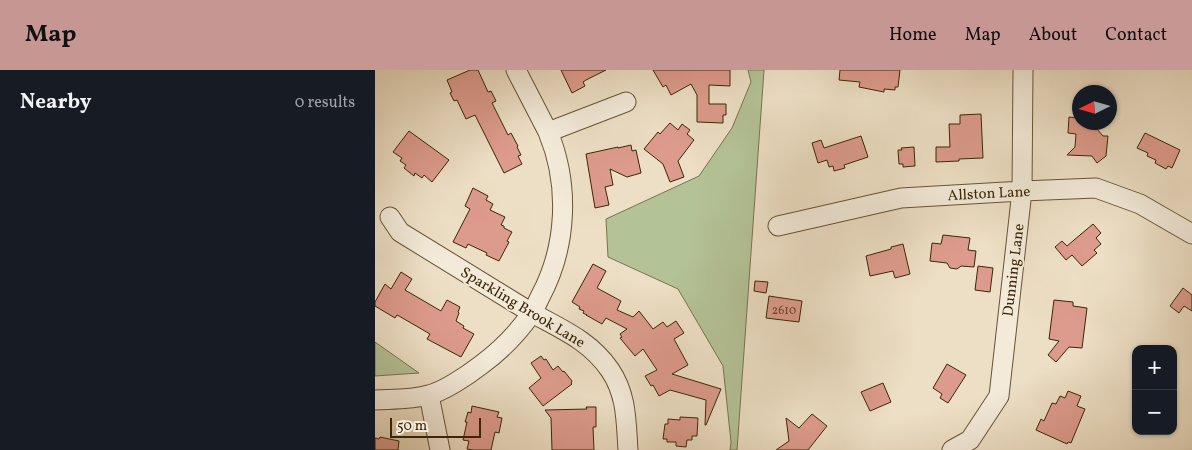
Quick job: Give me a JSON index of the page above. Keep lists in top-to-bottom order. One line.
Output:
{"streets":{"street":["Allston Lane","Dunning Lane","Sparkling Brook Lane"]},"crossings":[["Allston Lane","Dunning Lane"]],"house_numbers":["2610"],"scale_bar":"50 m","north":"left","page":{"header":"Map","nav":["Home","Map","About","Contact"],"heading":["Nearby","0 results"],"map_buttons":["+","−"],"scale":"50 m"}}
